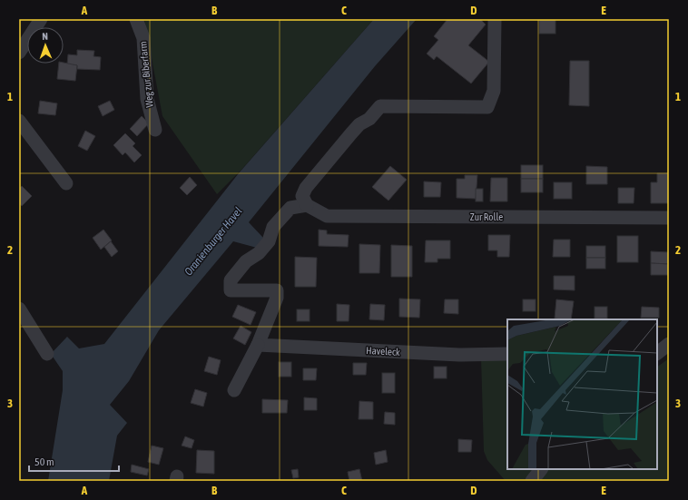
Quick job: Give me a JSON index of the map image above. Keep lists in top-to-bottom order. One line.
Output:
{"streets":{"street":["Weg zur Biberfarm","Zur Rolle","Haveleck"]},"water":["Oranienburger Havel"],"scale_bar":"50 m","north":"top","grid":{"columns":["A","B","C","D","E"],"rows":["1","2","3"]}}
